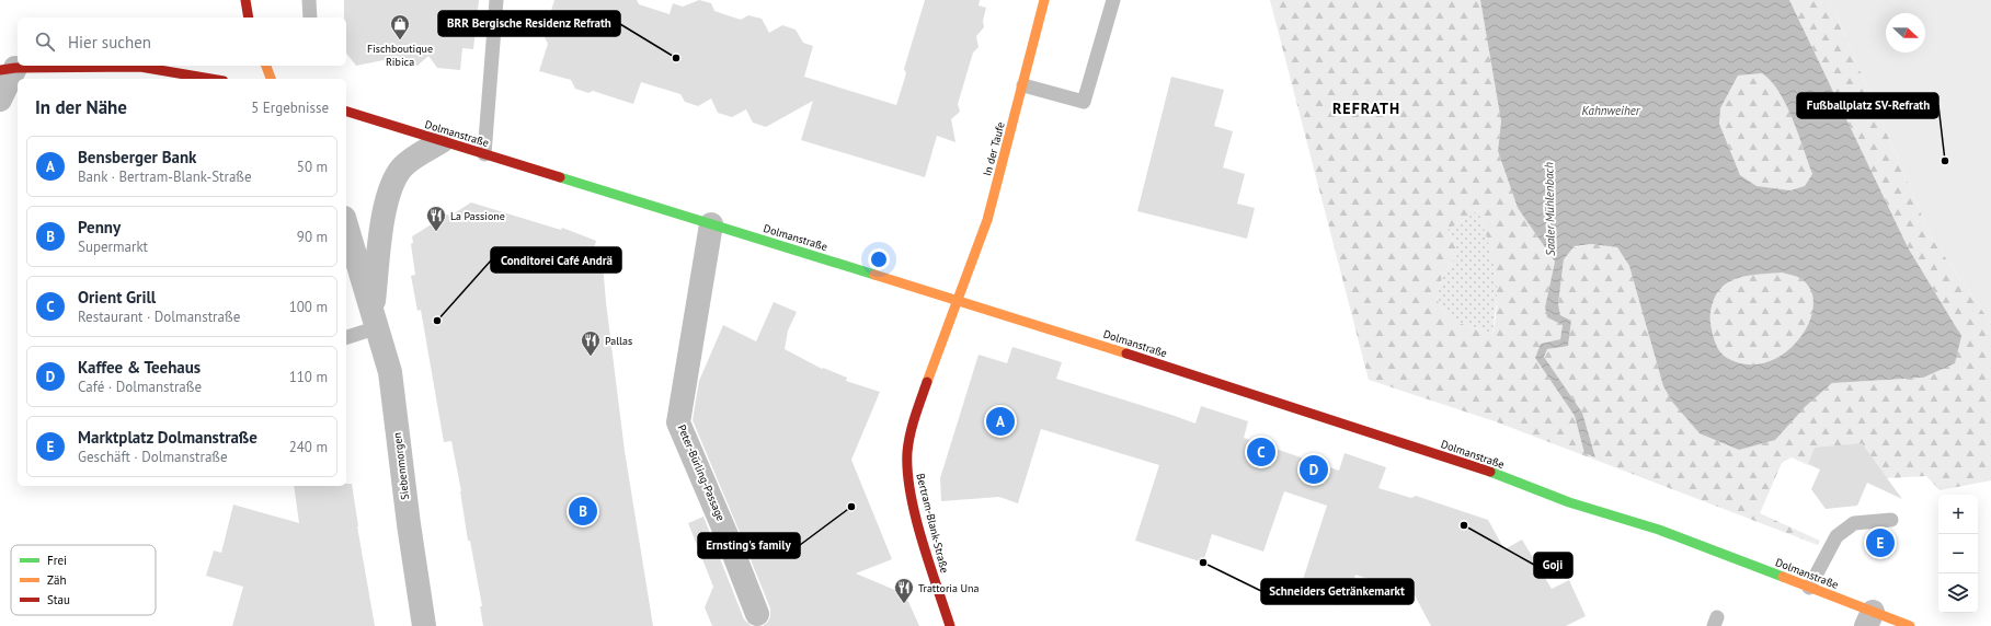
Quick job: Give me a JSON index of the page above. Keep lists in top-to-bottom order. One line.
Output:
{"streets":{"main road":["Dolmanstraße","In der Taufe","Bertram-Blank-Straße"],"street":["Siebenmorgen","Peter-Bürling-Passage"]},"crossings":[["Dolmanstraße","In der Taufe"],["Dolmanstraße","Siebenmorgen"],["Dolmanstraße","Peter-Bürling-Passage"],["Dolmanstraße","Bertram-Blank-Straße"],["In der Taufe","Bertram-Blank-Straße"]],"districts":["REFRATH"],"water":["Kahnweiher","Saaler Mühlenbach"],"places":{"shop":["Fischboutique Ribica"],"other":["BRR Bergische Residenz Refrath","Fußballplatz SV-Refrath","Conditorei Café Andrä","Ernsting's family","Goji","Schneiders Getränkemarkt"],"restaurant":["La Passione","Pallas","Trattoria Una"]},"legend":["Frei","Zäh","Stau"],"north":"right","page":{"search":"Hier suchen","heading":["In der Nähe","5 Ergebnisse"],"list":[{"mark":"A","name":"Bensberger Bank","note":"Bank · Bertram-Blank-Straße","value":"50 m"},{"mark":"B","name":"Penny","note":"Supermarkt","value":"90 m"},{"mark":"C","name":"Orient Grill","note":"Restaurant · Dolmanstraße","value":"100 m"},{"mark":"D","name":"Kaffee & Teehaus","note":"Café · Dolmanstraße","value":"110 m"},{"mark":"E","name":"Marktplatz Dolmanstraße","note":"Geschäft · Dolmanstraße","value":"240 m"}],"pins":["A","C","D","B","E"],"map_buttons":["+","−"]}}
